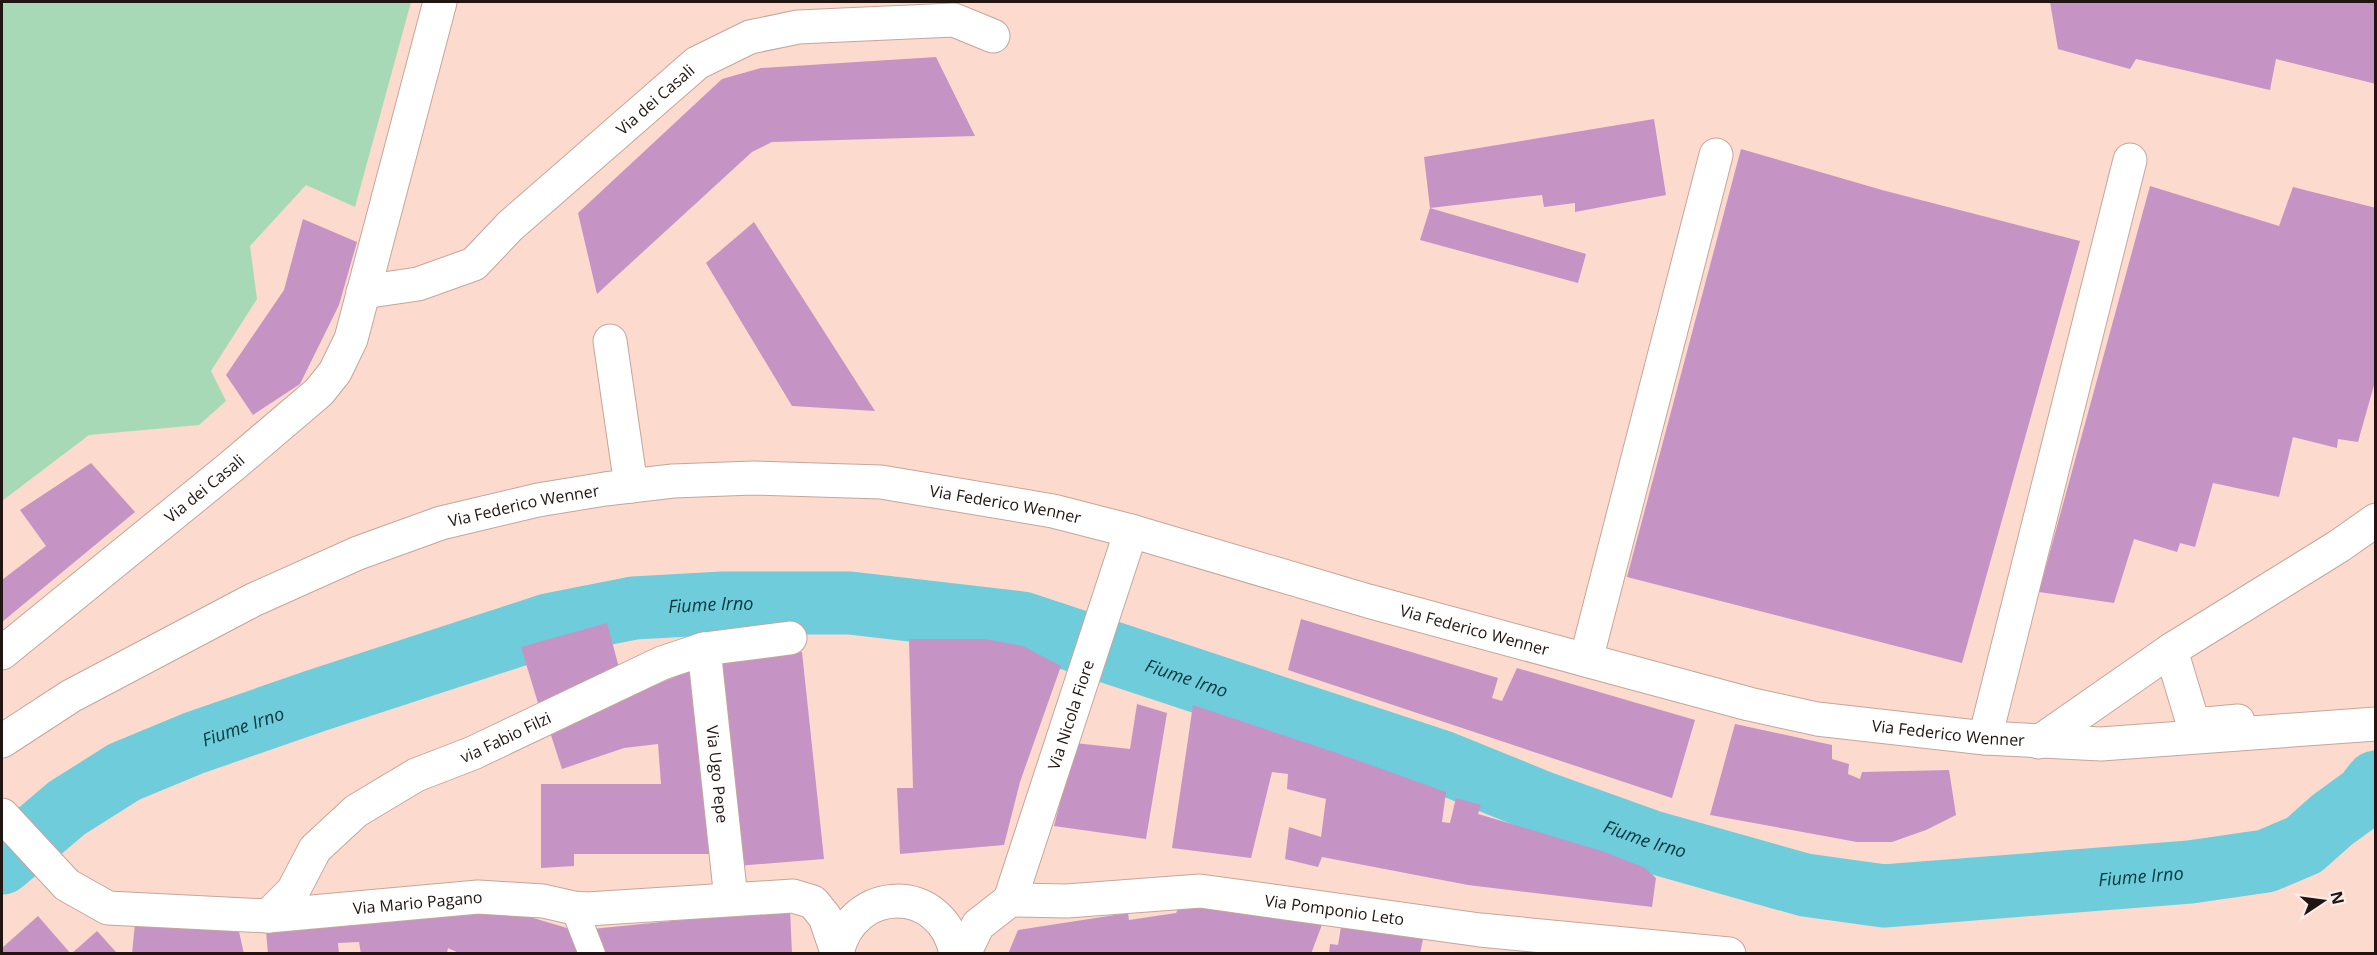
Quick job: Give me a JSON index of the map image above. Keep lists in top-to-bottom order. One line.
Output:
{"streets":{"street":["Via dei Casali","Via Federico Wenner","Via Nicola Fiore","via Fabio Filzi","Via Ugo Pepe","Via Mario Pagano","Via Pomponio Leto"]},"crossings":[["Via Federico Wenner","Via Nicola Fiore"],["Via Nicola Fiore","Via Pomponio Leto"],["via Fabio Filzi","Via Ugo Pepe"],["via Fabio Filzi","Via Mario Pagano"],["Via Ugo Pepe","Via Mario Pagano"]],"water":["Fiume Irno"],"north":"right"}
